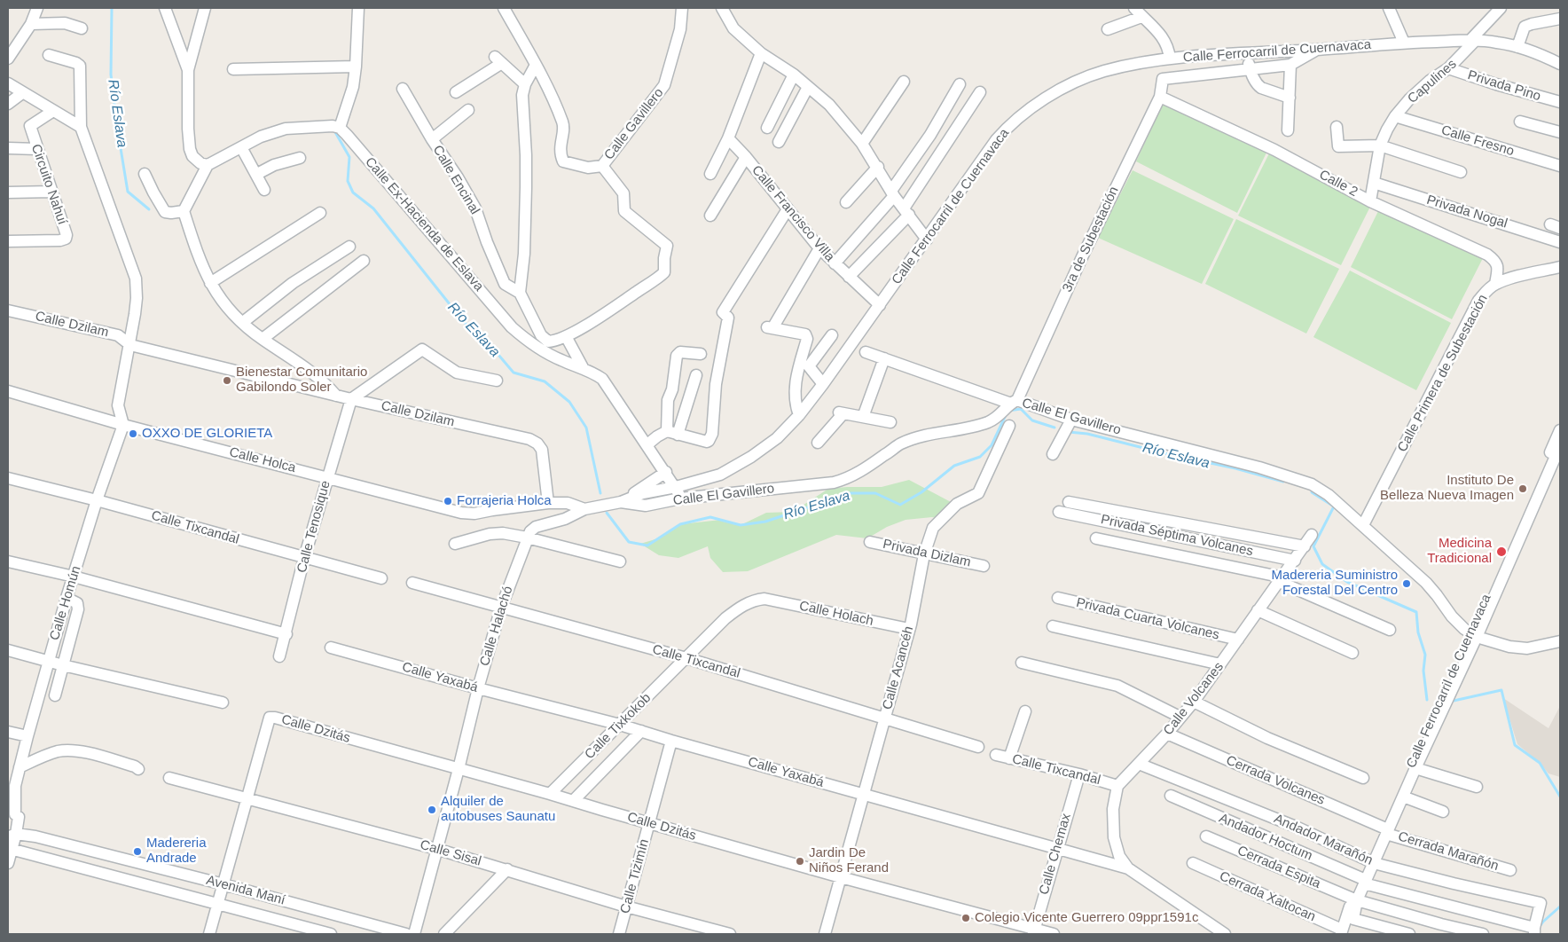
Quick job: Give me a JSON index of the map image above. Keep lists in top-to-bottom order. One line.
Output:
{"streets":{"street":["Calle Ferrocarril de Cuernavaca","Capulines","Privada Pino","Calle Gavillero","Calle Fresno","Calle Encinal","Calle 2","Circuito Nahuí","Privada Nogal","Calle Francisco Villa","Calle Ex-Hacienda de Eslava","3ra de Subestación","Calle Dzilam","Calle Primera de Subestación","Calle El Gavillero","Calle Holca","Calle Tenosique","Calle Tixcandal","Privada Séptima Volcanes","Privada Dizlam","Calle Homún","Calle Holach","Privada Cuarta Volcanes","Calle Halachó","Calle Acancéh","Calle Yaxabá","Calle Volcanes","Calle Tixkokob","Calle Dzitás","Cerrada Volcanes","Andador Hoctum","Andador Marañón","Cerrada Marañón","Calle Sisal","Calle Chemax","Cerrada Espita","Calle Tizimín","Avenida Maní","Cerrada Xaltocan"]},"crossings":[["Calle Ferrocarril de Cuernavaca","Capulines"],["Calle Ferrocarril de Cuernavaca","Calle Francisco Villa"],["Calle Ferrocarril de Cuernavaca","Calle Ex-Hacienda de Eslava"],["Calle Ferrocarril de Cuernavaca","Calle El Gavillero"],["Calle Ferrocarril de Cuernavaca","Cerrada Volcanes"],["Calle Ferrocarril de Cuernavaca","Andador Hoctum"],["Calle Ferrocarril de Cuernavaca","Andador Marañón"],["Calle Ferrocarril de Cuernavaca","Cerrada Marañón"],["Calle Ferrocarril de Cuernavaca","Cerrada Espita"],["Calle Ferrocarril de Cuernavaca","Cerrada Xaltocan"],["Capulines","Privada Pino"],["Capulines","Calle Fresno"],["Capulines","Calle 2"],["Capulines","Privada Nogal"],["Calle 2","3ra de Subestación"],["Calle 2","Calle Primera de Subestación"],["Calle Ex-Hacienda de Eslava","Calle El Gavillero"],["3ra de Subestación","Calle El Gavillero"],["Calle Dzilam","Calle Holca"],["Calle Dzilam","Calle Tenosique"],["Calle Primera de Subestación","Calle El Gavillero"],["Calle Holca","Calle Tenosique"],["Calle Holca","Calle Homún"],["Calle Tenosique","Calle Tixcandal"],["Calle Tixcandal","Calle Homún"],["Calle Tixcandal","Calle Halachó"],["Calle Tixcandal","Calle Acancéh"],["Calle Tixcandal","Calle Volcanes"],["Calle Tixcandal","Calle Tixkokob"],["Calle Tixcandal","Calle Chemax"],["Privada Séptima Volcanes","Calle Volcanes"],["Privada Dizlam","Calle Acancéh"],["Calle Homún","Avenida Maní"],["Calle Holach","Calle Acancéh"],["Calle Holach","Calle Tixkokob"],["Privada Cuarta Volcanes","Calle Volcanes"],["Calle Halachó","Calle Yaxabá"],["Calle Halachó","Calle Dzitás"],["Calle Halachó","Calle Sisal"],["Calle Acancéh","Calle Yaxabá"],["Calle Acancéh","Calle Dzitás"],["Calle Yaxabá","Calle Tixkokob"],["Calle Yaxabá","Calle Chemax"],["Calle Yaxabá","Calle Tizimín"],["Calle Volcanes","Cerrada Volcanes"],["Calle Volcanes","Andador Marañón"],["Calle Tixkokob","Calle Dzitás"],["Calle Dzitás","Calle Sisal"],["Calle Dzitás","Calle Chemax"],["Calle Dzitás","Calle Tizimín"],["Cerrada Volcanes","Cerrada Marañón"],["Andador Hoctum","Andador Marañón"],["Calle Sisal","Calle Tizimín"]],"water":["Río Eslava"],"places":["Bienestar Comunitario Gabilondo Soler","OXXO DE GLORIETA","Instituto De Belleza Nueva Imagen","Forrajeria Holca","Medicina Tradicional","Madereria Suministro Forestal Del Centro","Alquiler de autobuses Saunatu","Madereria Andrade","Jardin De Niños Ferand","Colegio Vicente Guerrero 09ppr1591c"]}
